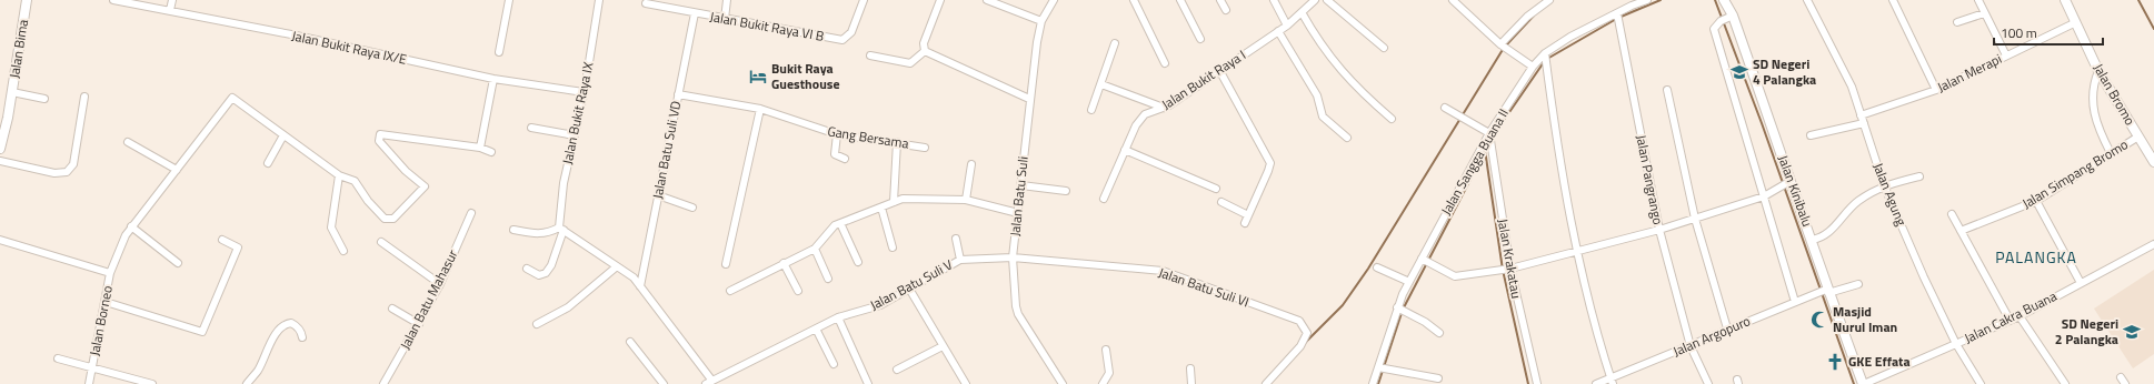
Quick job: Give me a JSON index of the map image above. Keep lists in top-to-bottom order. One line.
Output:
{"streets":{"street":["Jalan Bukit Raya VI B","Jalan Bukit Raya IX/E","Jalan Bima","Jalan Merapi","Jalan Bukit Raya I","Jalan Bromo","Jalan Bukit Raya IX","Gang Bersama","Jalan Batu Suli VD","Jalan Sangga Buana II","Jalan Simpang Bromo","Jalan Pangrango","Jalan Kinibalu","Jalan Agung","Jalan Batu Suli","Jalan Krakatau","Jalan Batu Suli V","Jalan Batu Suli VI","Jalan Batu Mahasur","Jalan Cakra Buana","Jalan Borneo","Jalan Argopuro"]},"crossings":[["Jalan Bukit Raya VI B","Jalan Batu Suli VD"],["Jalan Bukit Raya IX/E","Jalan Bukit Raya IX"],["Jalan Merapi","Jalan Bromo"],["Jalan Merapi","Jalan Agung"],["Jalan Bromo","Jalan Simpang Bromo"],["Gang Bersama","Jalan Batu Suli VD"],["Jalan Sangga Buana II","Jalan Pangrango"],["Jalan Sangga Buana II","Jalan Krakatau"],["Jalan Pangrango","Jalan Argopuro"],["Jalan Kinibalu","Jalan Cakra Buana"],["Jalan Kinibalu","Jalan Argopuro"],["Jalan Agung","Jalan Cakra Buana"],["Jalan Batu Suli","Jalan Batu Suli V"],["Jalan Batu Suli","Jalan Batu Suli VI"],["Jalan Batu Suli V","Jalan Batu Suli VI"]],"districts":["PALANGKA"],"places":{"school or university":["SD Negeri 4 Palangka","SD Negeri 2 Palangka"],"hotel":["Bukit Raya Guesthouse"],"mosque":["Masjid Nurul Iman"],"church":["GKE Effata"]},"scale_bar":"100 m"}
